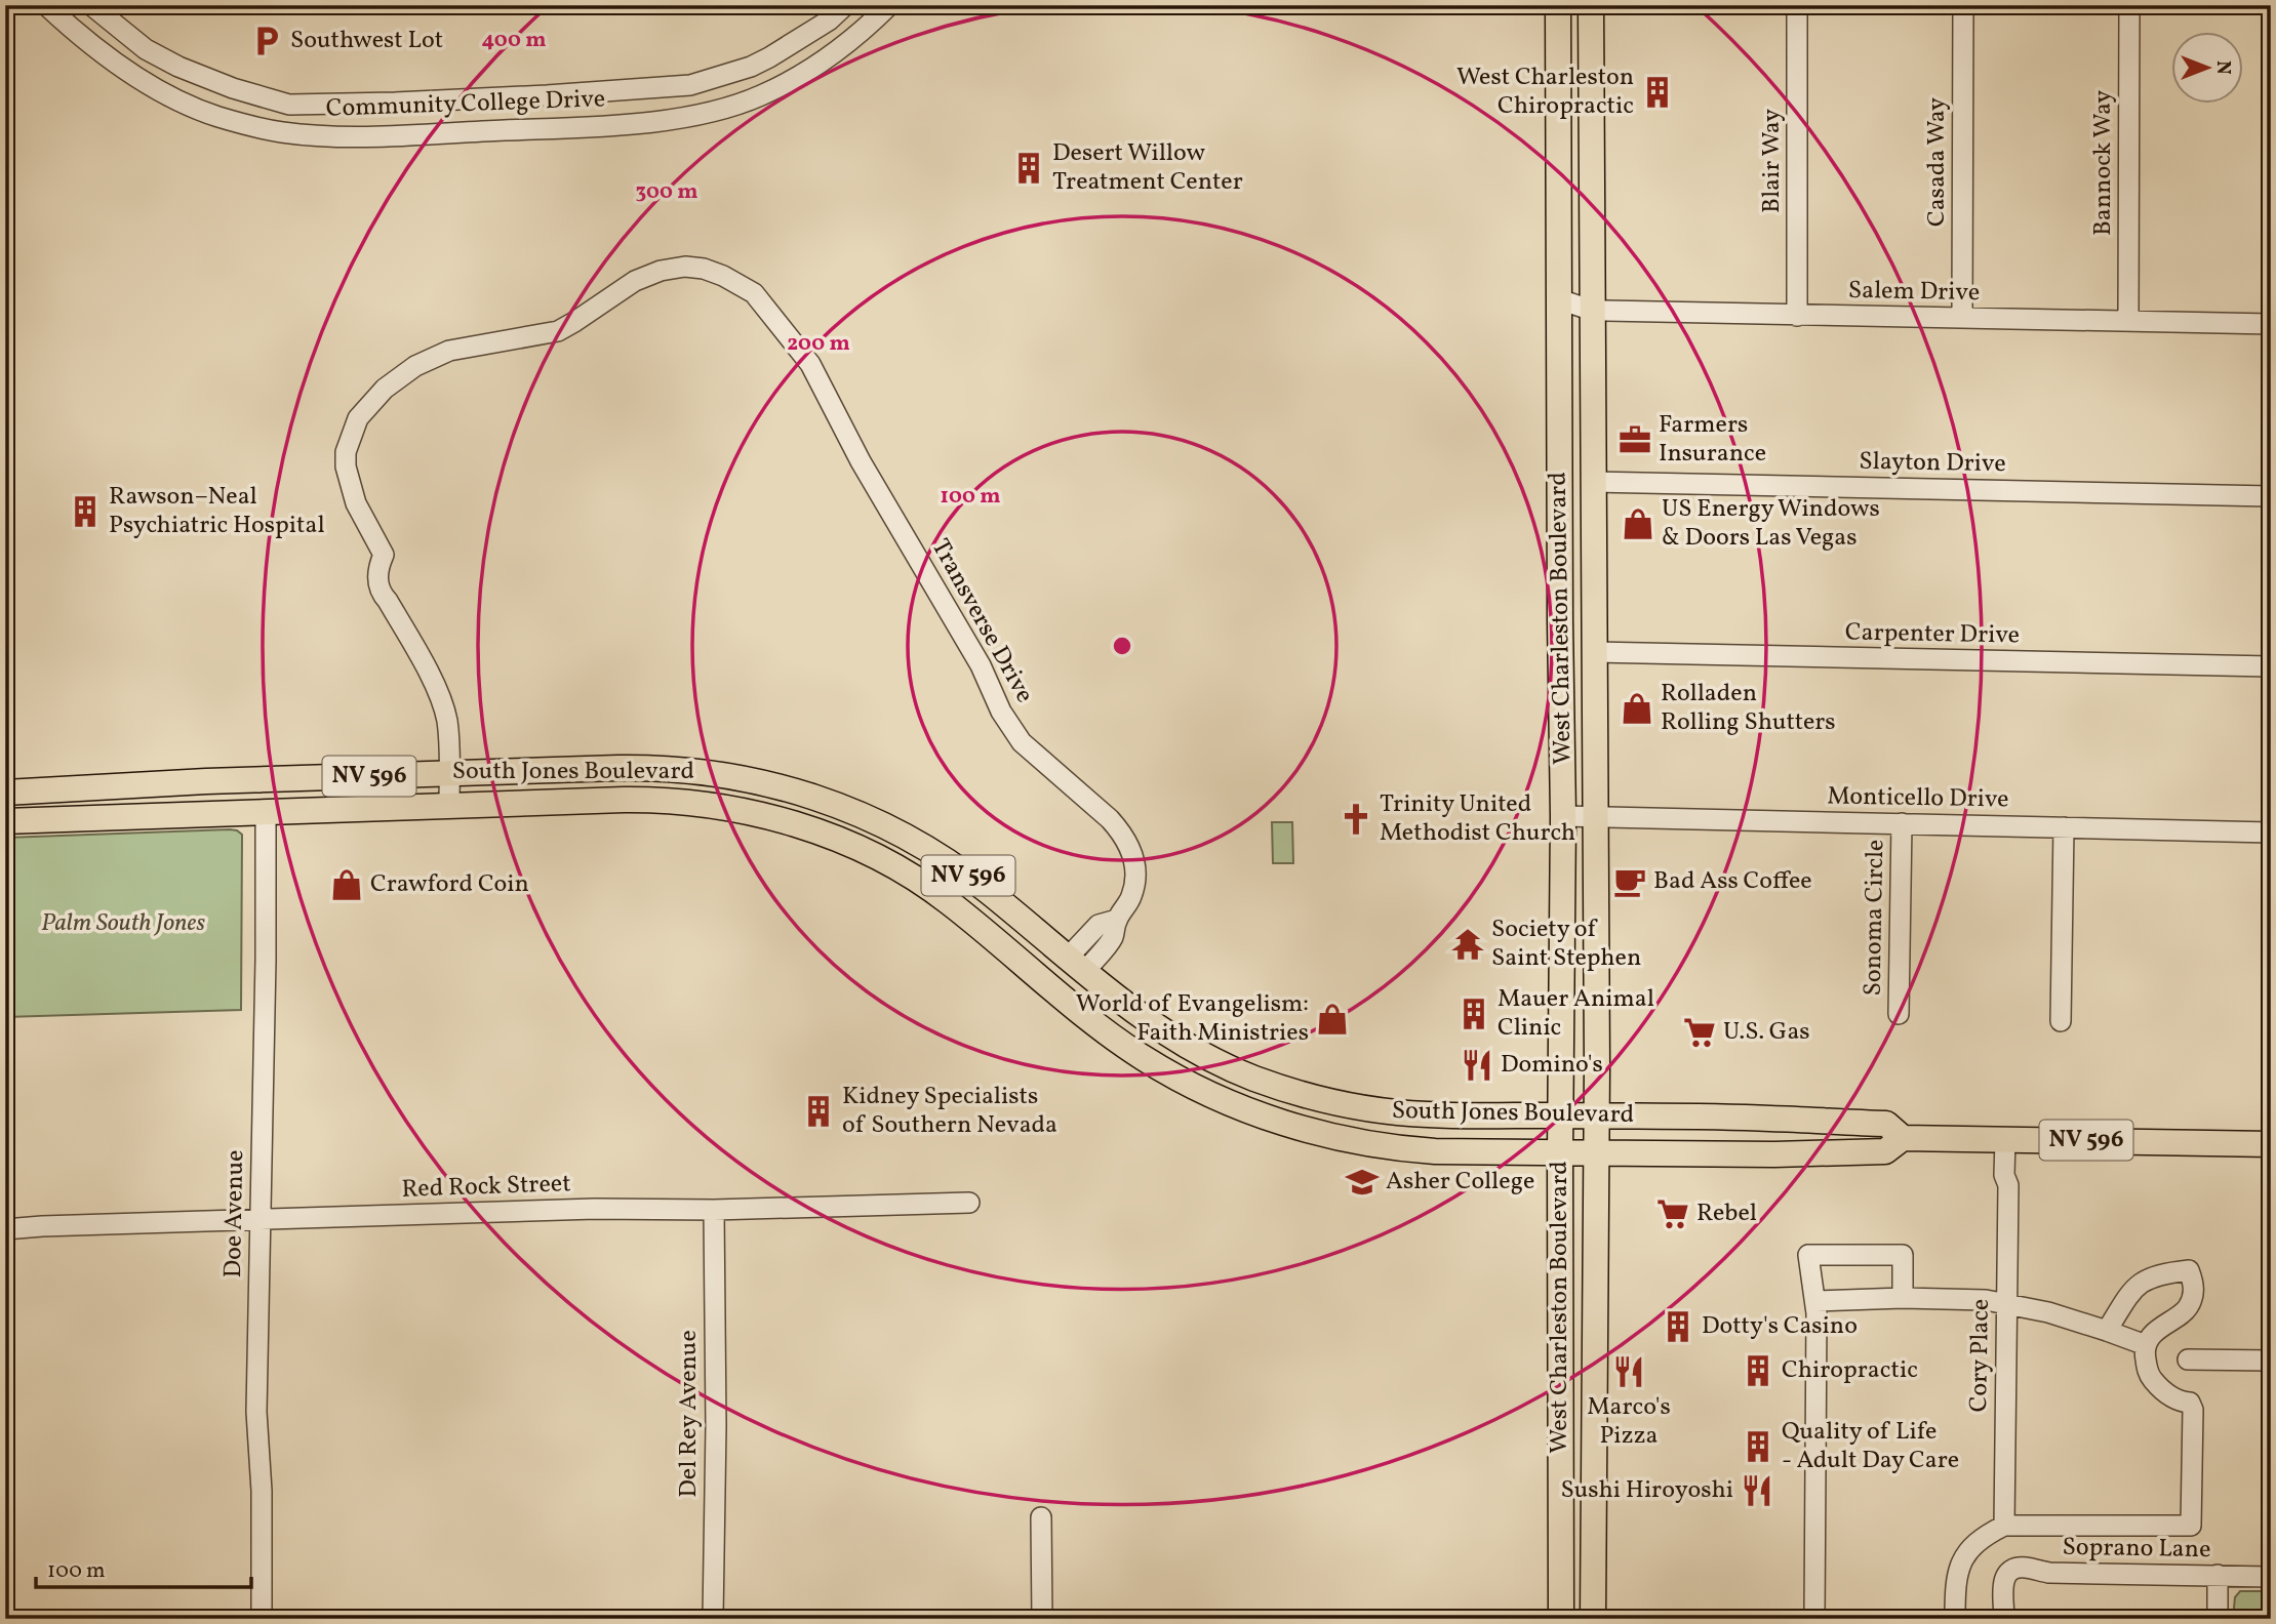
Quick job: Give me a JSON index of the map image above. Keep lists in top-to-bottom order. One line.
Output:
{"streets":{"main road":["West Charleston Boulevard","South Jones Boulevard","NV 596"],"street":["Community College Drive","Blair Way","Casada Way","Bannock Way","Salem Drive","Slayton Drive","Transverse Drive","Carpenter Drive","Monticello Drive","Sonoma Circle","Red Rock Street","Doe Avenue","Cory Place","Del Rey Avenue","Soprano Lane"]},"crossings":[["Blair Way","Salem Drive"],["Casada Way","Salem Drive"],["Bannock Way","Salem Drive"],["Salem Drive","West Charleston Boulevard"],["Slayton Drive","West Charleston Boulevard"],["West Charleston Boulevard","Carpenter Drive"],["West Charleston Boulevard","South Jones Boulevard"],["West Charleston Boulevard","Monticello Drive"],["Transverse Drive","South Jones Boulevard"],["South Jones Boulevard","Doe Avenue"],["South Jones Boulevard","Cory Place"],["Monticello Drive","Sonoma Circle"],["Red Rock Street","Doe Avenue"],["Red Rock Street","Del Rey Avenue"]],"parks":["Palm South Jones"],"places":{"parking":["Southwest Lot"],"building":["West Charleston Chiropractic","Desert Willow Treatment Center","Rawson–Neal Psychiatric Hospital","Mauer Animal Clinic","Kidney Specialists of Southern Nevada","Dotty's Casino","Chiropractic","Quality of Life - Adult Day Care"],"office":["Farmers Insurance"],"shop":["US Energy Windows & Doors Las Vegas","Rolladen Rolling Shutters","Crawford Coin","World of Evangelism: Faith Ministries"],"church":["Trinity United Methodist Church"],"cafe":["Bad Ass Coffee"],"temple":["Society of Saint Stephen"],"supermarket":["U.S. Gas","Rebel"],"restaurant":["Domino's","Marco's Pizza","Sushi Hiroyoshi"],"school or university":["Asher College"]},"scale_bar":"100 m","north":"right","rings":["400 m","300 m","200 m","100 m"]}
